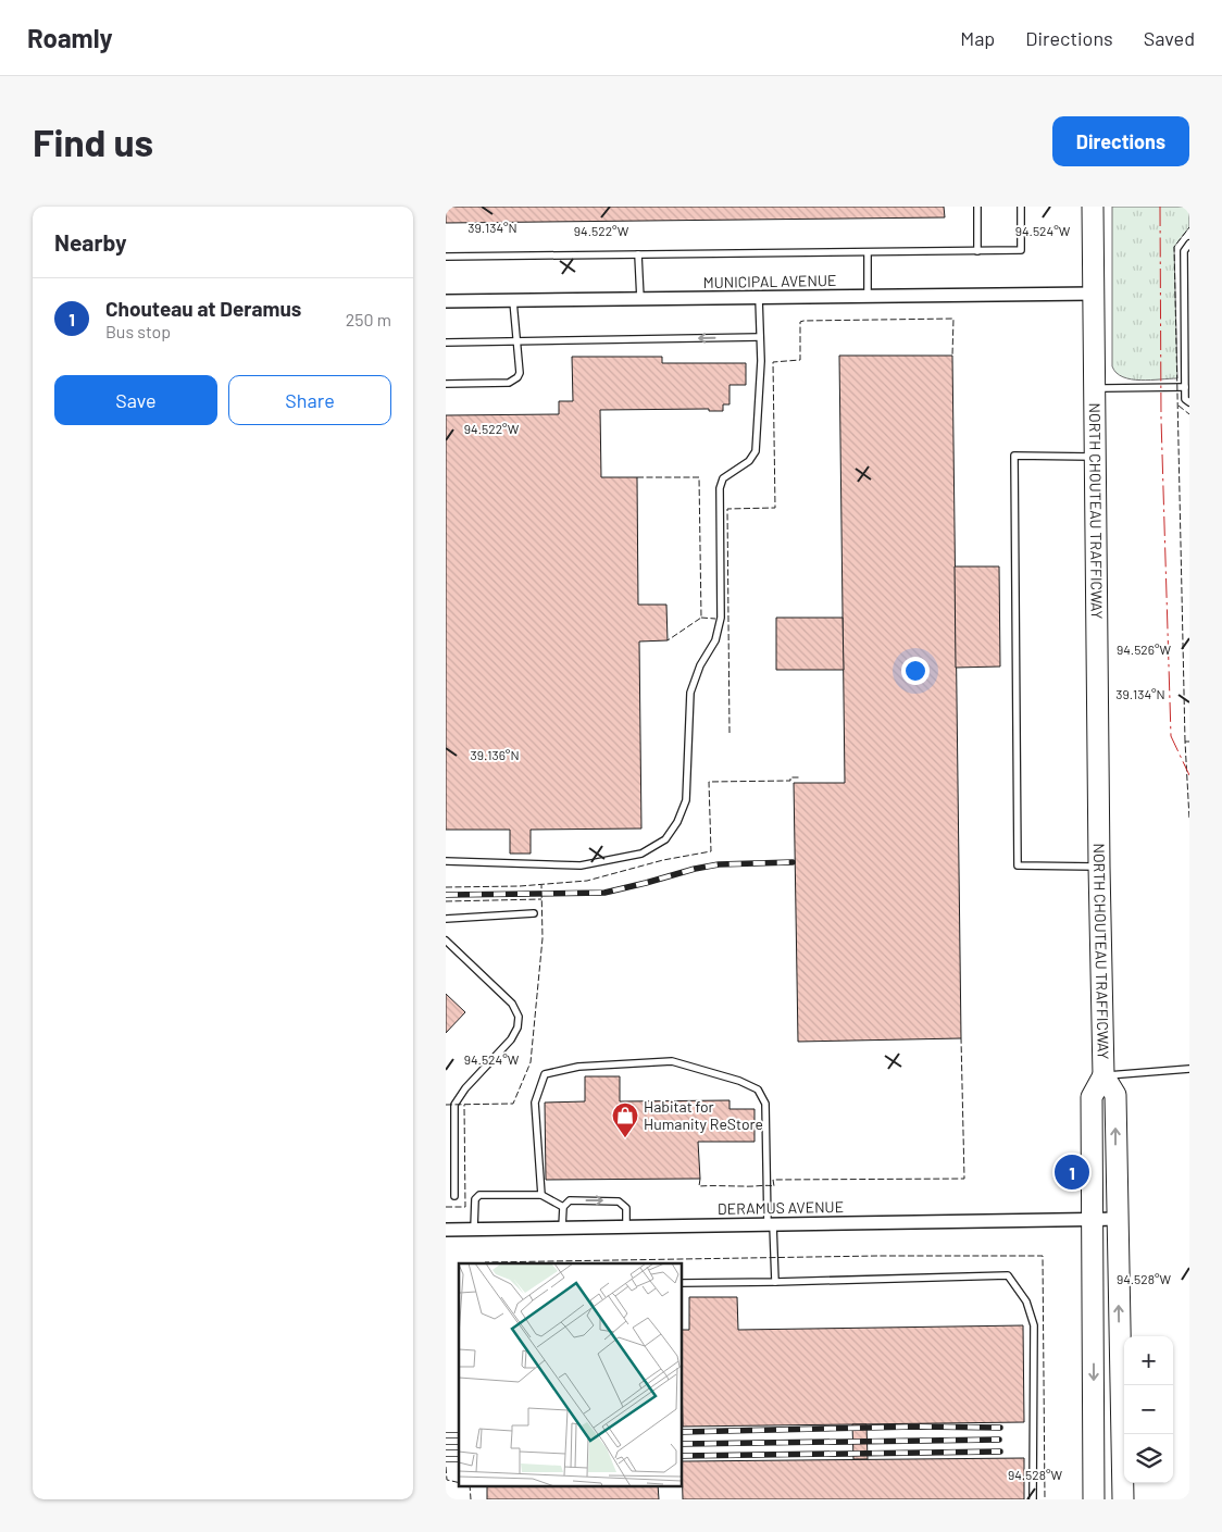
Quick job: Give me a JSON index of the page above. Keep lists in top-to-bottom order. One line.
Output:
{"streets":{"main road":["NORTH CHOUTEAU TRAFFICWAY"],"street":["MUNICIPAL AVENUE","DERAMUS AVENUE"]},"crossings":[["MUNICIPAL AVENUE","NORTH CHOUTEAU TRAFFICWAY"],["NORTH CHOUTEAU TRAFFICWAY","DERAMUS AVENUE"]],"places":{"shop":["Habitat for Humanity ReStore"]},"page":{"header":"Roamly","nav":["Map","Directions","Saved"],"buttons":["Directions",["Save","Share"]],"title":"Find us","heading":"Nearby","list":[{"mark":"1","name":"Chouteau at Deramus","note":"Bus stop","value":"250 m"}],"pins":"1","map_buttons":["+","−"]},"coordinates":["39.134°N","94.522°W","94.524°W","94.526°W","39.136°N","94.528°W"]}
